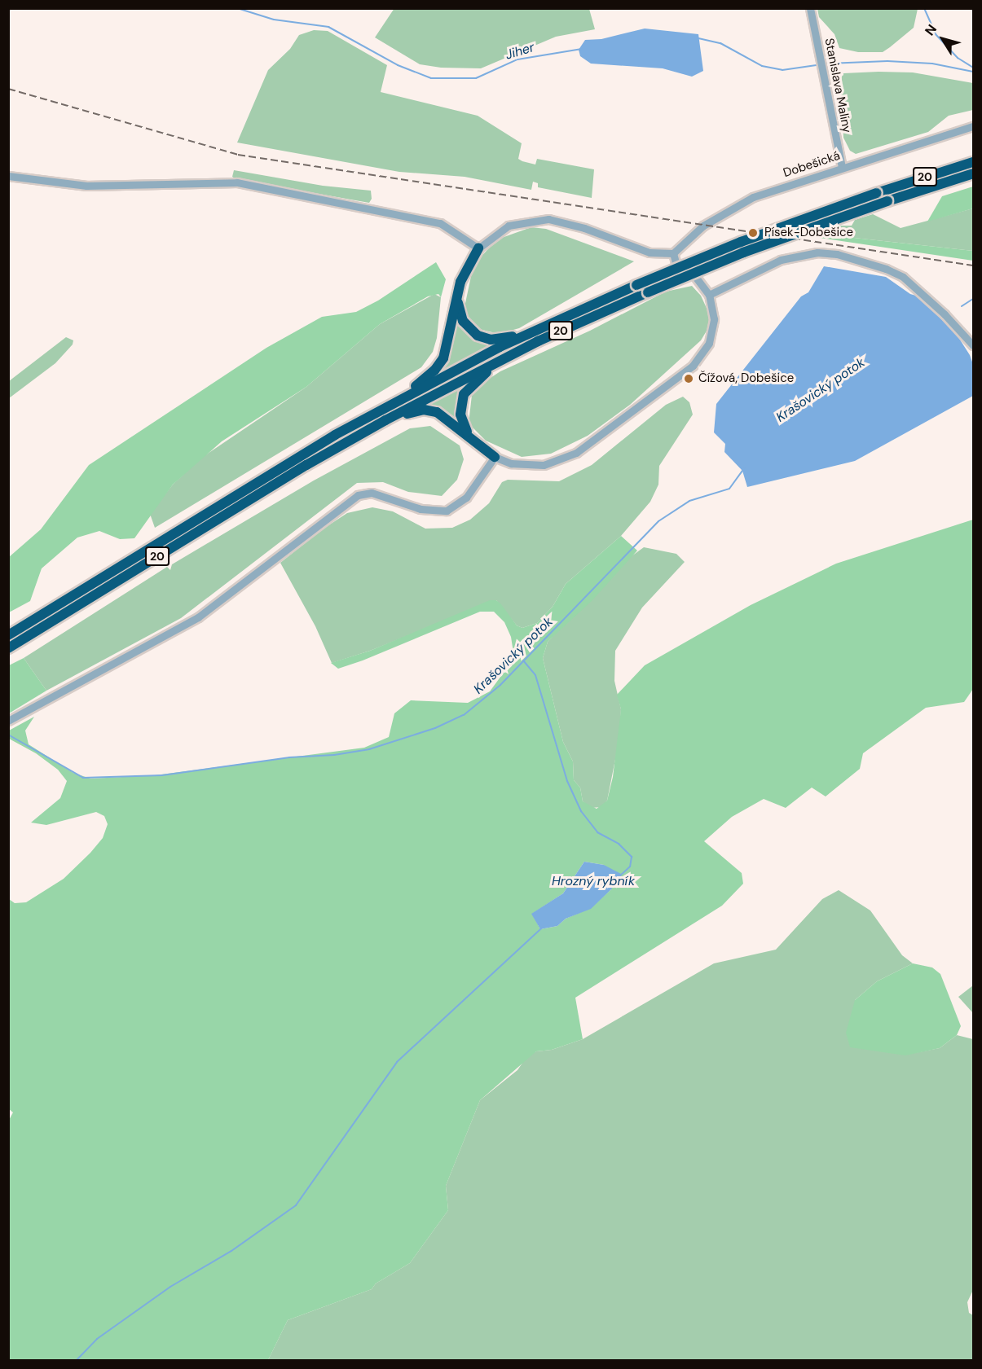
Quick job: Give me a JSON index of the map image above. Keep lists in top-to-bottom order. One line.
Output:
{"streets":{"highway":["20"],"street":["Stanislava Maliny","Dobešická"]},"crossings":[["Stanislava Maliny","Dobešická"]],"water":["Jiher","Krašovický potok","Hrozný rybník"],"places":["Písek-Dobešice","Čížová, Dobešice"],"north":"top left"}
